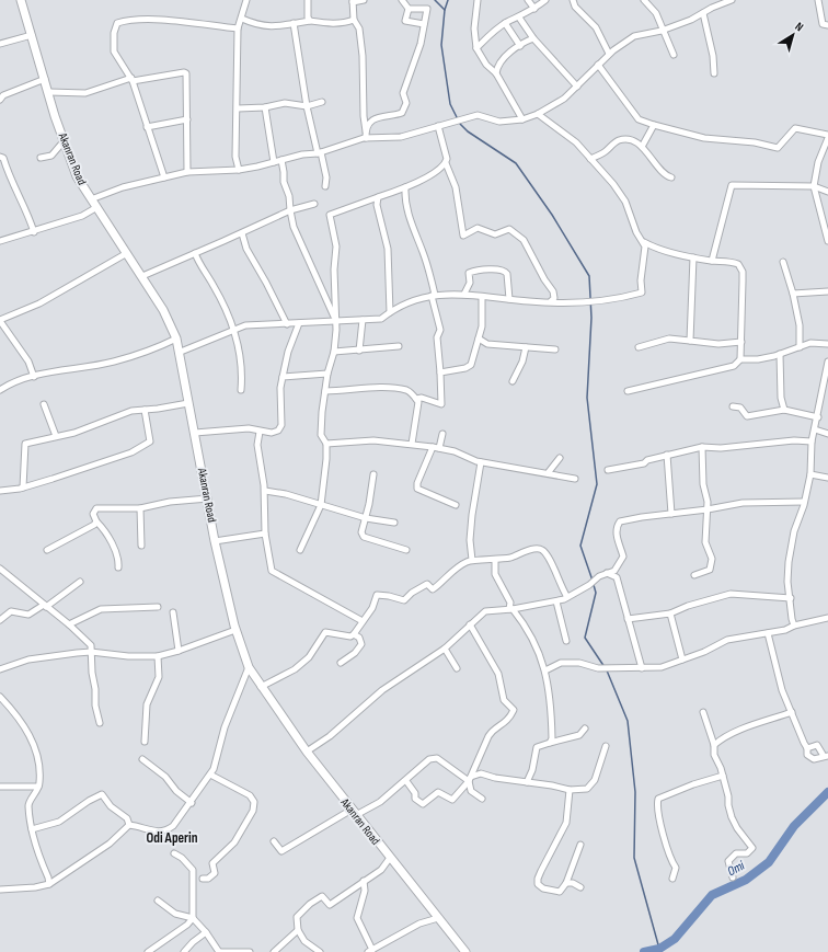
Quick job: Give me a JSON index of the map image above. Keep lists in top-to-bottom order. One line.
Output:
{"streets":{"main road":["Akanran Road"]},"districts":["Odi Aperin"],"water":["Omi"],"north":"top right"}
